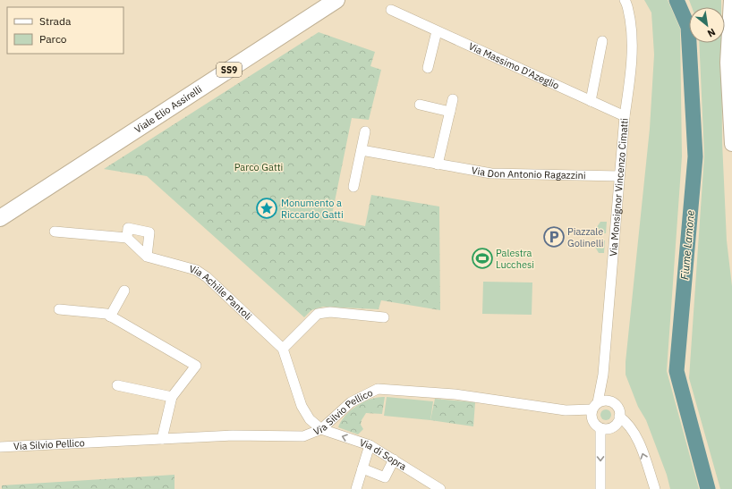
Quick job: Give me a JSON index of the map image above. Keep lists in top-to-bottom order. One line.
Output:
{"streets":{"main road":["SS9","Viale Elio Assirelli"],"street":["Via Massimo D'Azeglio","Via Don Antonio Ragazzini","Via Monsignor Vincenzo Cimatti","Via Achille Pantoli","Via Silvio Pellico","Via di Sopra"]},"crossings":[["Via Massimo D'Azeglio","Via Monsignor Vincenzo Cimatti"],["Via Don Antonio Ragazzini","Via Monsignor Vincenzo Cimatti"],["Via Monsignor Vincenzo Cimatti","Via Silvio Pellico"],["Via Achille Pantoli","Via Silvio Pellico"],["Via Achille Pantoli","Via di Sopra"],["Via Silvio Pellico","Via di Sopra"]],"one_way":["Via di Sopra"],"water":["Fiume Lamone"],"parks":["Parco Gatti"],"places":{"place":["Monumento a Riccardo Gatti"],"parking":["Piazzale Golinelli"],"sports":["Palestra Lucchesi"]},"legend":["Strada","Parco"],"north":"bottom right"}
